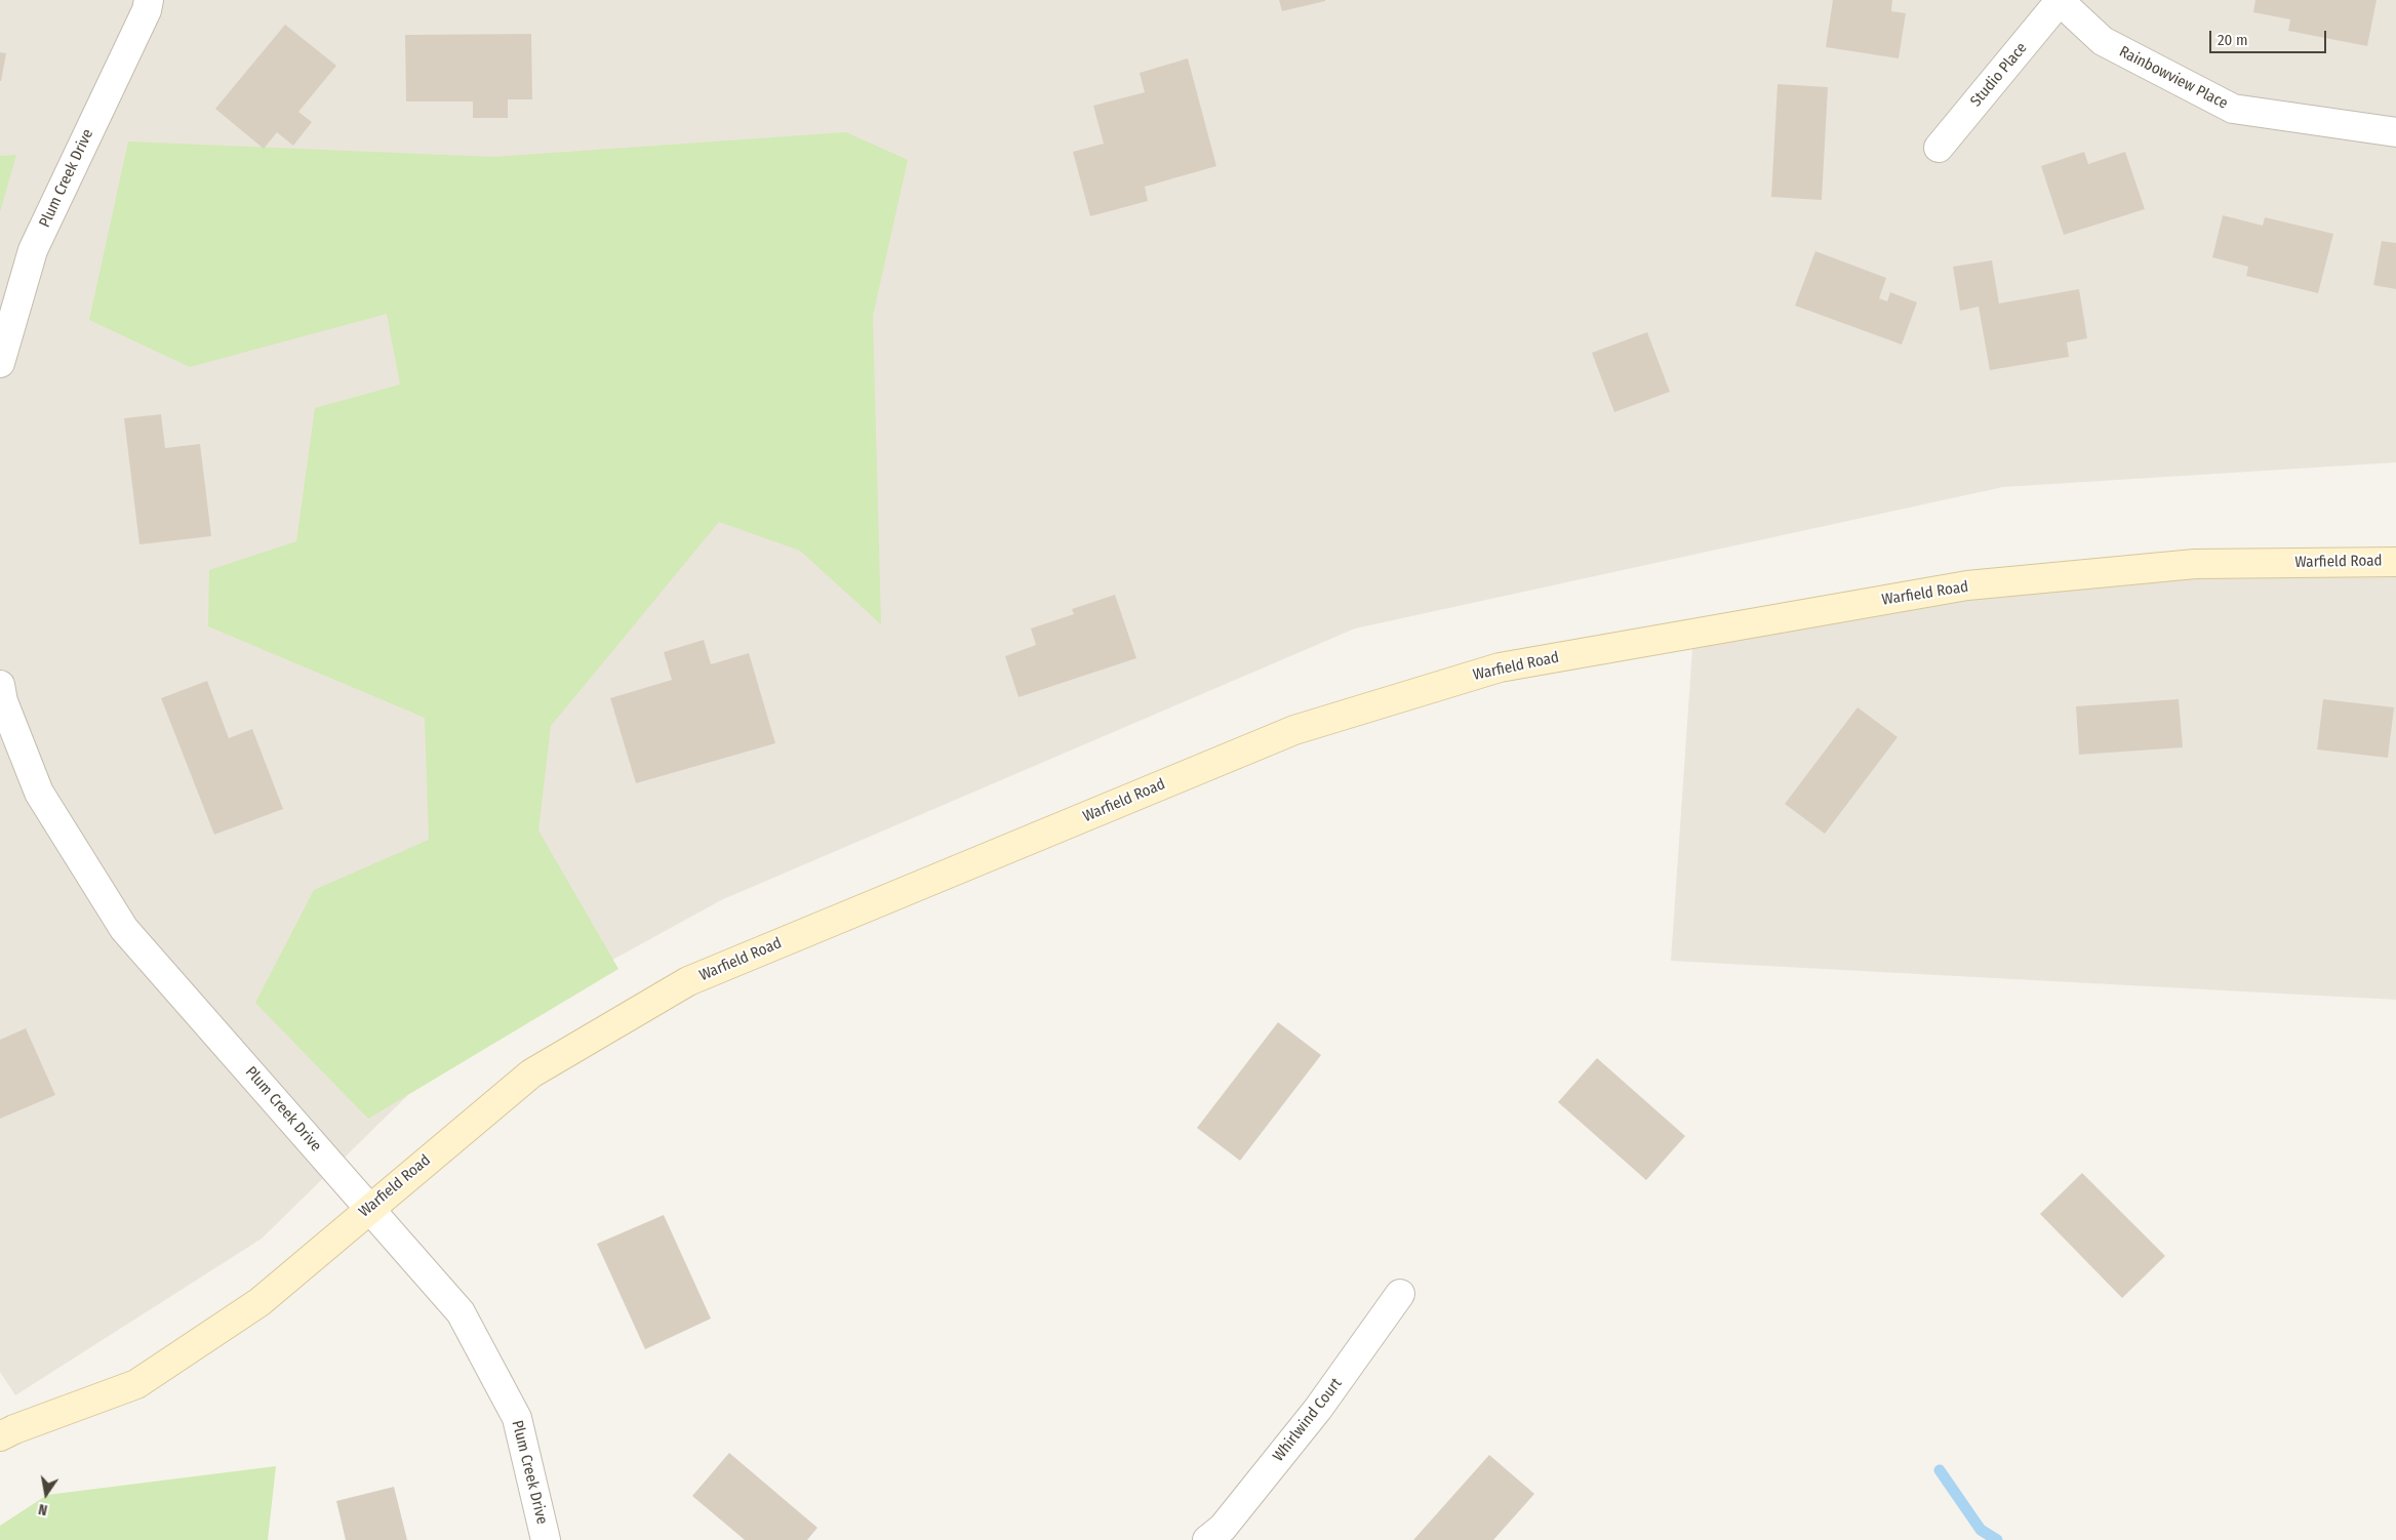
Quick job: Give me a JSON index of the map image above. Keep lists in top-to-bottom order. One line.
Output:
{"streets":{"street":["Studio Place","Rainbowview Place","Plum Creek Drive","Warfield Road","Whirlwind Court"]},"crossings":[["Studio Place","Rainbowview Place"],["Plum Creek Drive","Warfield Road"]],"scale_bar":"20 m","north":"bottom"}
